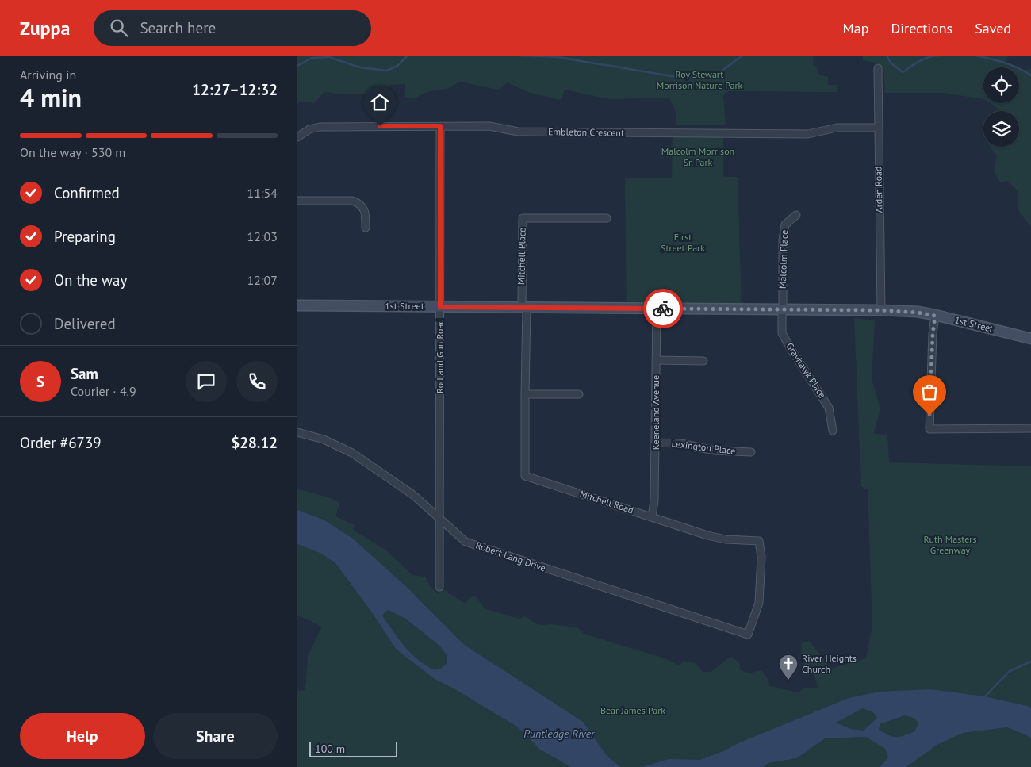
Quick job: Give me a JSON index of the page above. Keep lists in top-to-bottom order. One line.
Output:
{"streets":{"street":["Embleton Crescent","Arden Road","Mitchell Place","Malcolm Place","1st Street","Rod and Gun Road","Grayhawk Place","Keeneland Avenue","Lexington Place","Mitchell Road","Robert Lang Drive"]},"crossings":[["Embleton Crescent","Arden Road"],["Embleton Crescent","Rod and Gun Road"],["Arden Road","1st Street"],["Mitchell Place","1st Street"],["Mitchell Place","Mitchell Road"],["Malcolm Place","1st Street"],["Malcolm Place","Grayhawk Place"],["1st Street","Rod and Gun Road"],["1st Street","Grayhawk Place"],["1st Street","Keeneland Avenue"],["1st Street","Mitchell Road"],["Rod and Gun Road","Robert Lang Drive"],["Keeneland Avenue","Lexington Place"],["Keeneland Avenue","Mitchell Road"],["Mitchell Road","Robert Lang Drive"]],"water":["Puntledge River"],"parks":["Roy Stewart Morrison Nature Park","Malcolm Morrison Sr. Park","First Street Park","Ruth Masters Greenway","Bear James Park"],"places":{"church":["River Heights Church"]},"scale_bar":"100 m","page":{"header":"Zuppa","search":"Search here","nav":["Map","Directions","Saved"],"heading":["4 min","Arriving in","12:27–12:32"],"panel":["Sam","Courier · 4.9","Order #6739","$28.12"],"bar":"On the way · 530 m","list":[["Confirmed","11:54"],["Preparing","12:03"],["On the way","12:07"],"Delivered"],"round":"S","buttons":["Help","Share"],"scale":"100 m"}}
